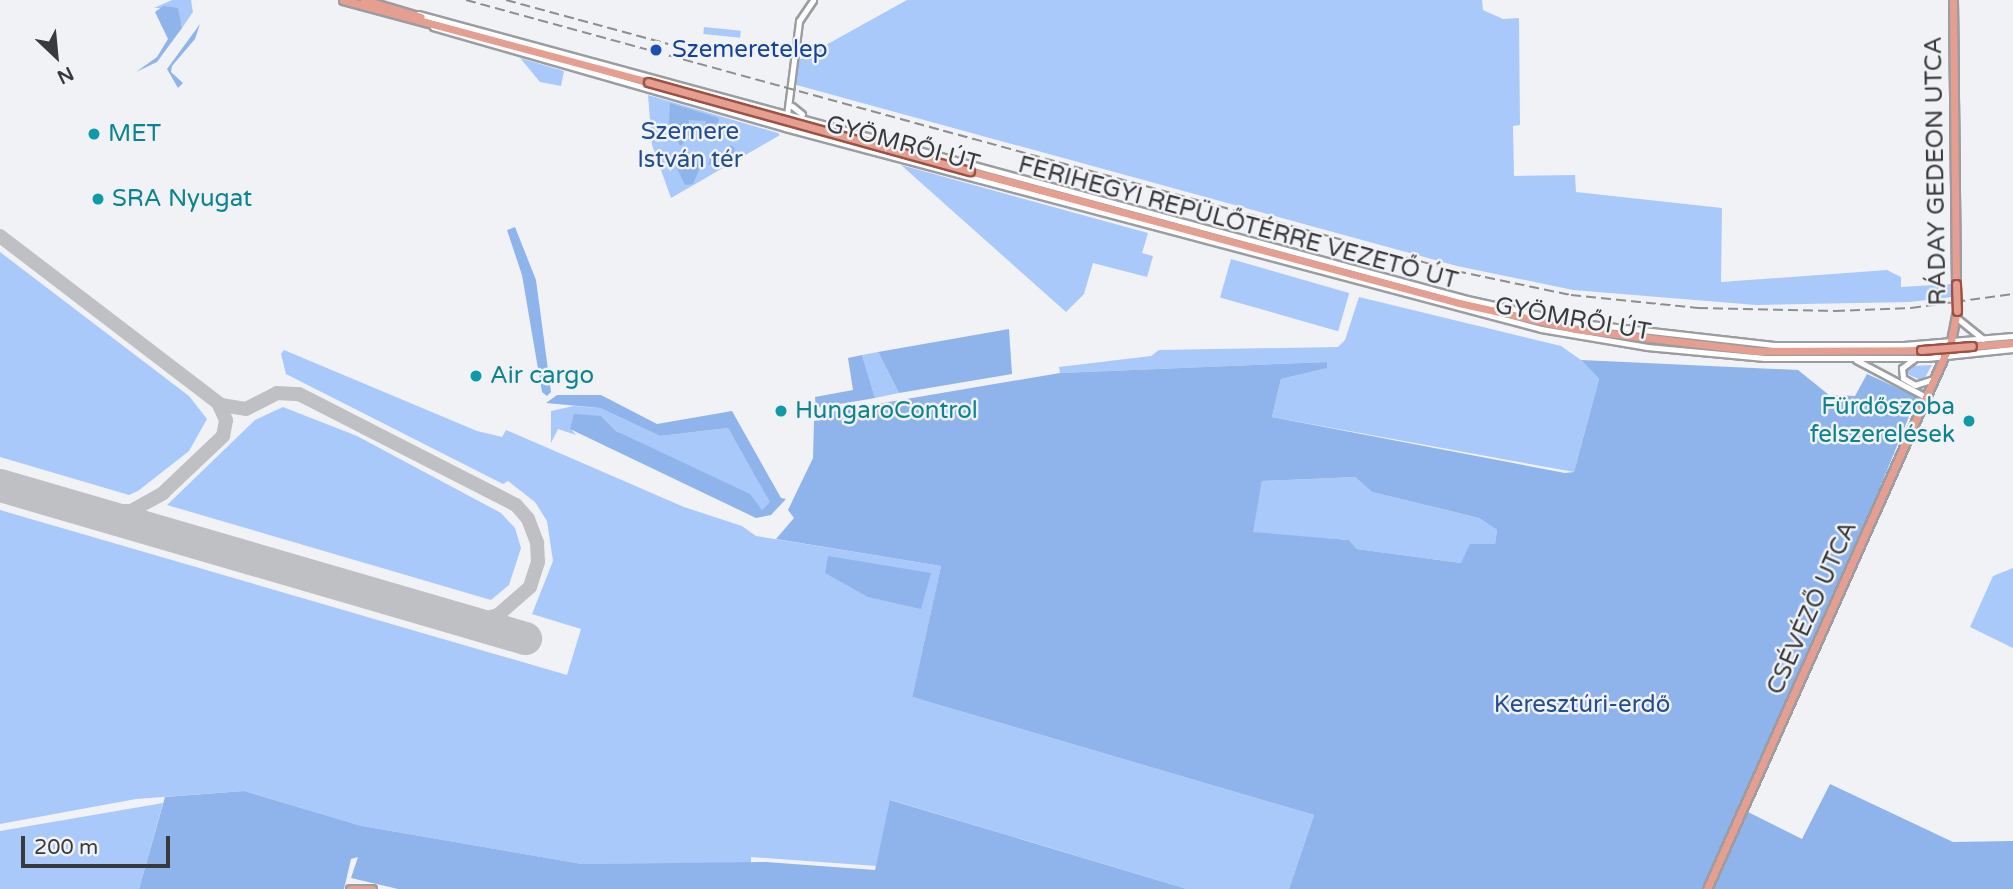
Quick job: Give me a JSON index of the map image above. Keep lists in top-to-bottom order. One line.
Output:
{"streets":{"main road":["RÁDAY GEDEON UTCA","FERIHEGYI REPÜLŐTÉRRE VEZETŐ ÚT","CSÉVÉZŐ UTCA"],"street":["GYÖMRŐI ÚT"]},"crossings":[["GYÖMRŐI ÚT","RÁDAY GEDEON UTCA"],["GYÖMRŐI ÚT","FERIHEGYI REPÜLŐTÉRRE VEZETŐ ÚT"],["GYÖMRŐI ÚT","CSÉVÉZŐ UTCA"],["RÁDAY GEDEON UTCA","CSÉVÉZŐ UTCA"]],"parks":["Szemere István tér","Keresztúri-erdő"],"places":["Szemeretelep","MET","SRA Nyugat","Air cargo","HungaroControl","Fürdőszoba felszerelések"],"scale_bar":"200 m","north":"bottom right"}
